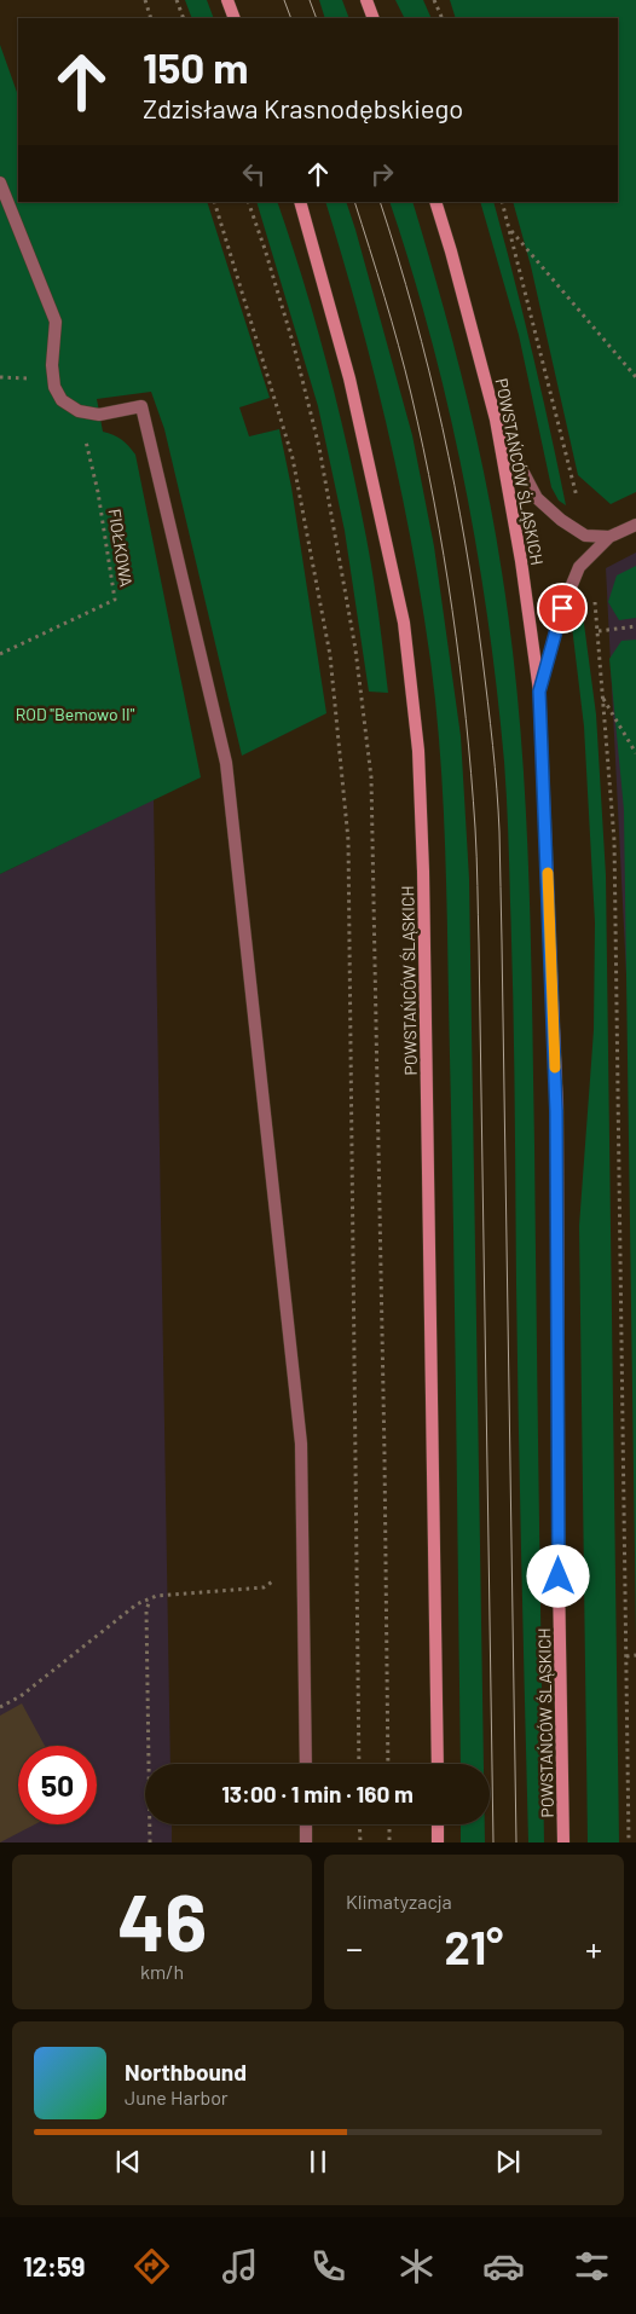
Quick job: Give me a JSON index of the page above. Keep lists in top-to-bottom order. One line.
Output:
{"streets":{"main road":["POWSTAŃCÓW ŚLĄSKICH"],"path":["FIOŁKOWA"]},"parks":["ROD \"Bemowo II\""],"page":{"turn":["150 m","Zdzisława Krasnodębskiego"],"limit":"50","trip":"13:00 · 1 min · 160 m","tile":[["46","km/h"],"Klimatyzacja"],"heat":["−","21°","+"],"song":["Northbound","June Harbor"],"tabs":"12:59"}}
